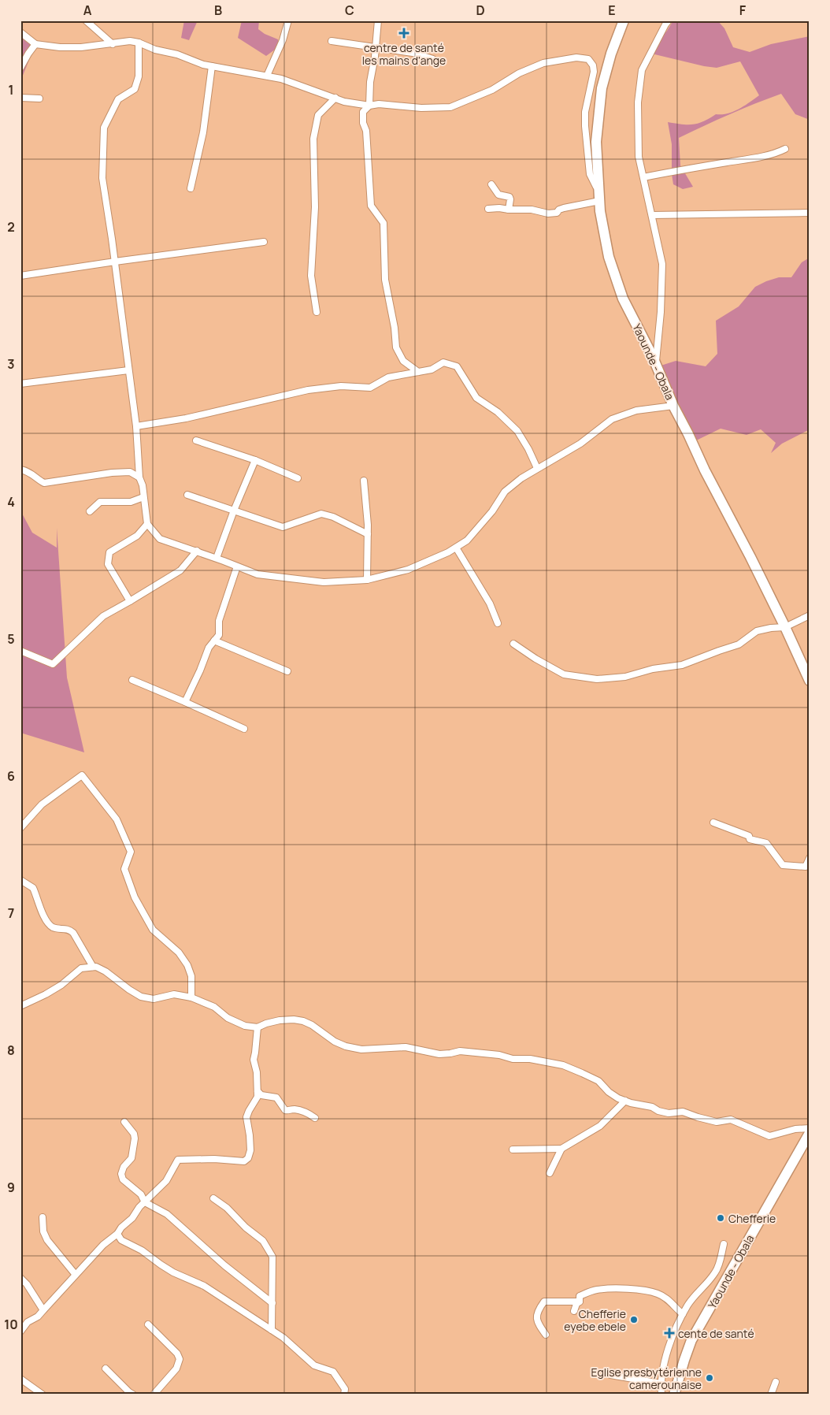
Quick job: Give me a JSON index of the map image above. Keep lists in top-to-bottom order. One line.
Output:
{"streets":{"highway":["Yaounde - Obala"]},"places":{"health":["centre de santé les mains d'ange","cente de santé"],"other":["Chefferie","Chefferie eyebe ebele","Eglise presbytérienne camerounaise"]},"grid":{"columns":["A","B","C","D","E","F"],"rows":["1","2","3","4","5","6","7","8","9","10"]}}
